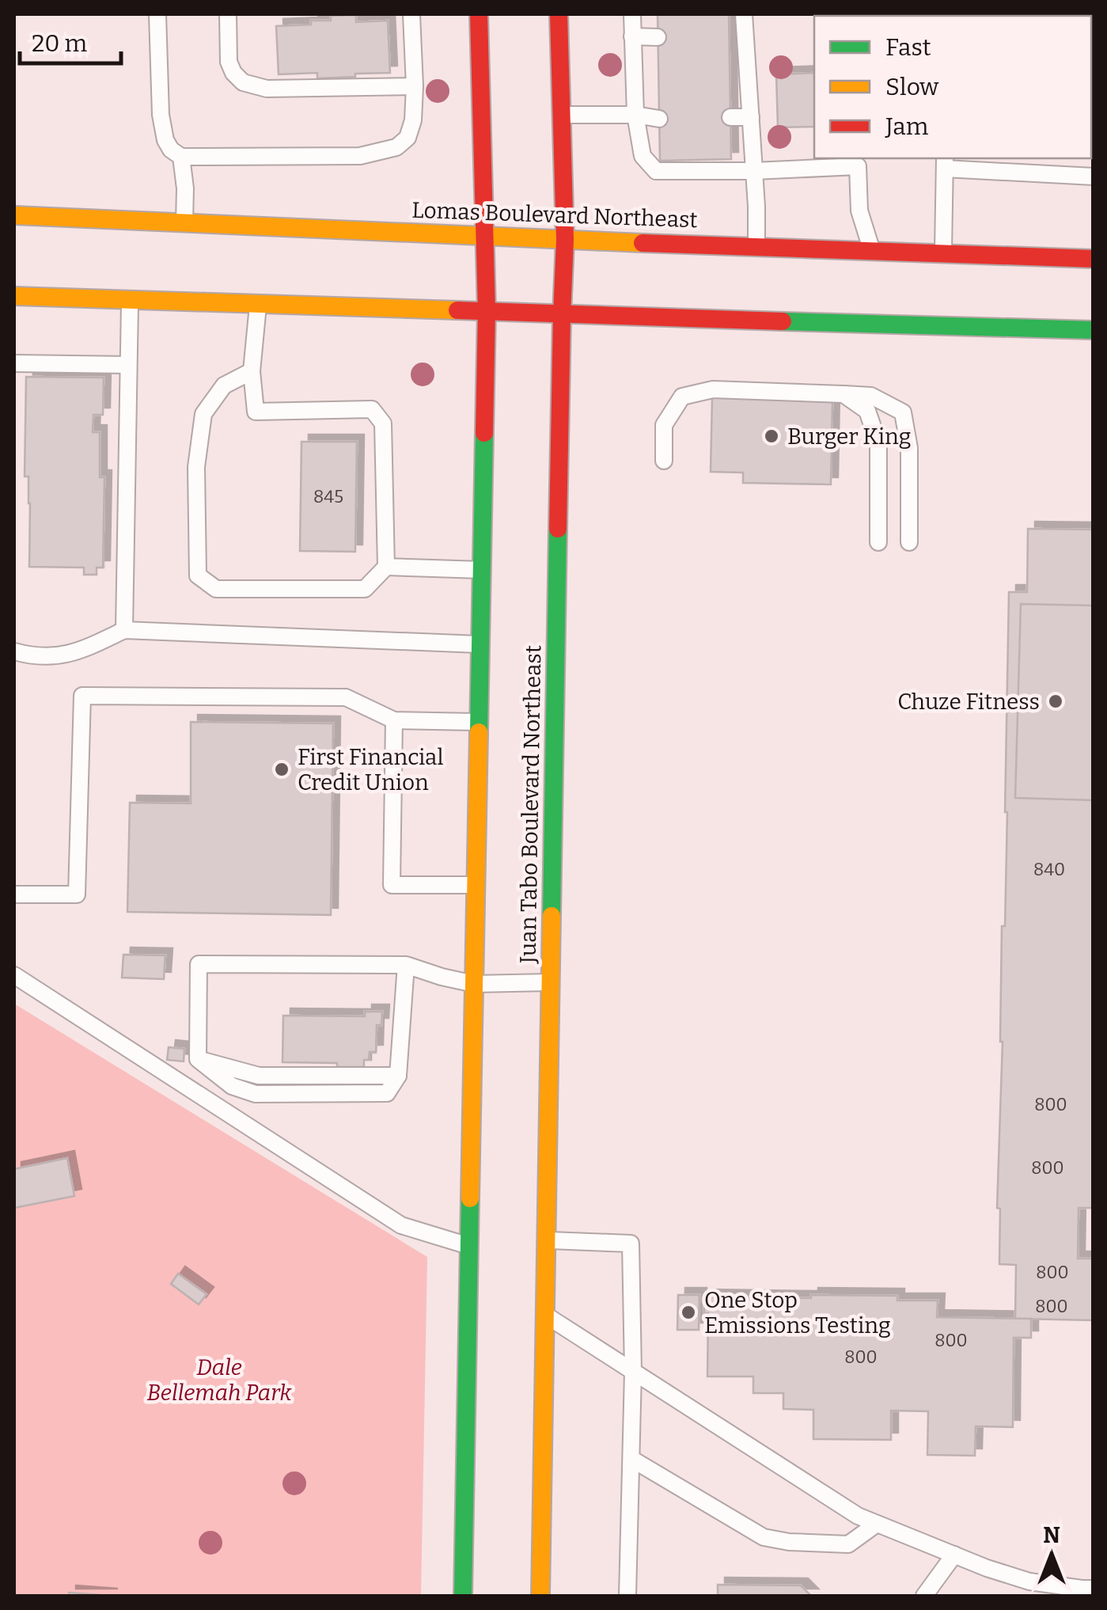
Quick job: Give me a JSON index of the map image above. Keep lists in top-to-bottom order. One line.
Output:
{"streets":{"main road":["Lomas Boulevard Northeast","Juan Tabo Boulevard Northeast"]},"crossings":[["Lomas Boulevard Northeast","Juan Tabo Boulevard Northeast"]],"parks":["Dale Bellemah Park"],"places":["Burger King","Chuze Fitness","First Financial Credit Union","One Stop Emissions Testing"],"house_numbers":["845","840","800","800","800","800","800","800"],"legend":["Fast","Slow","Jam"],"scale_bar":"20 m","north":"top"}
